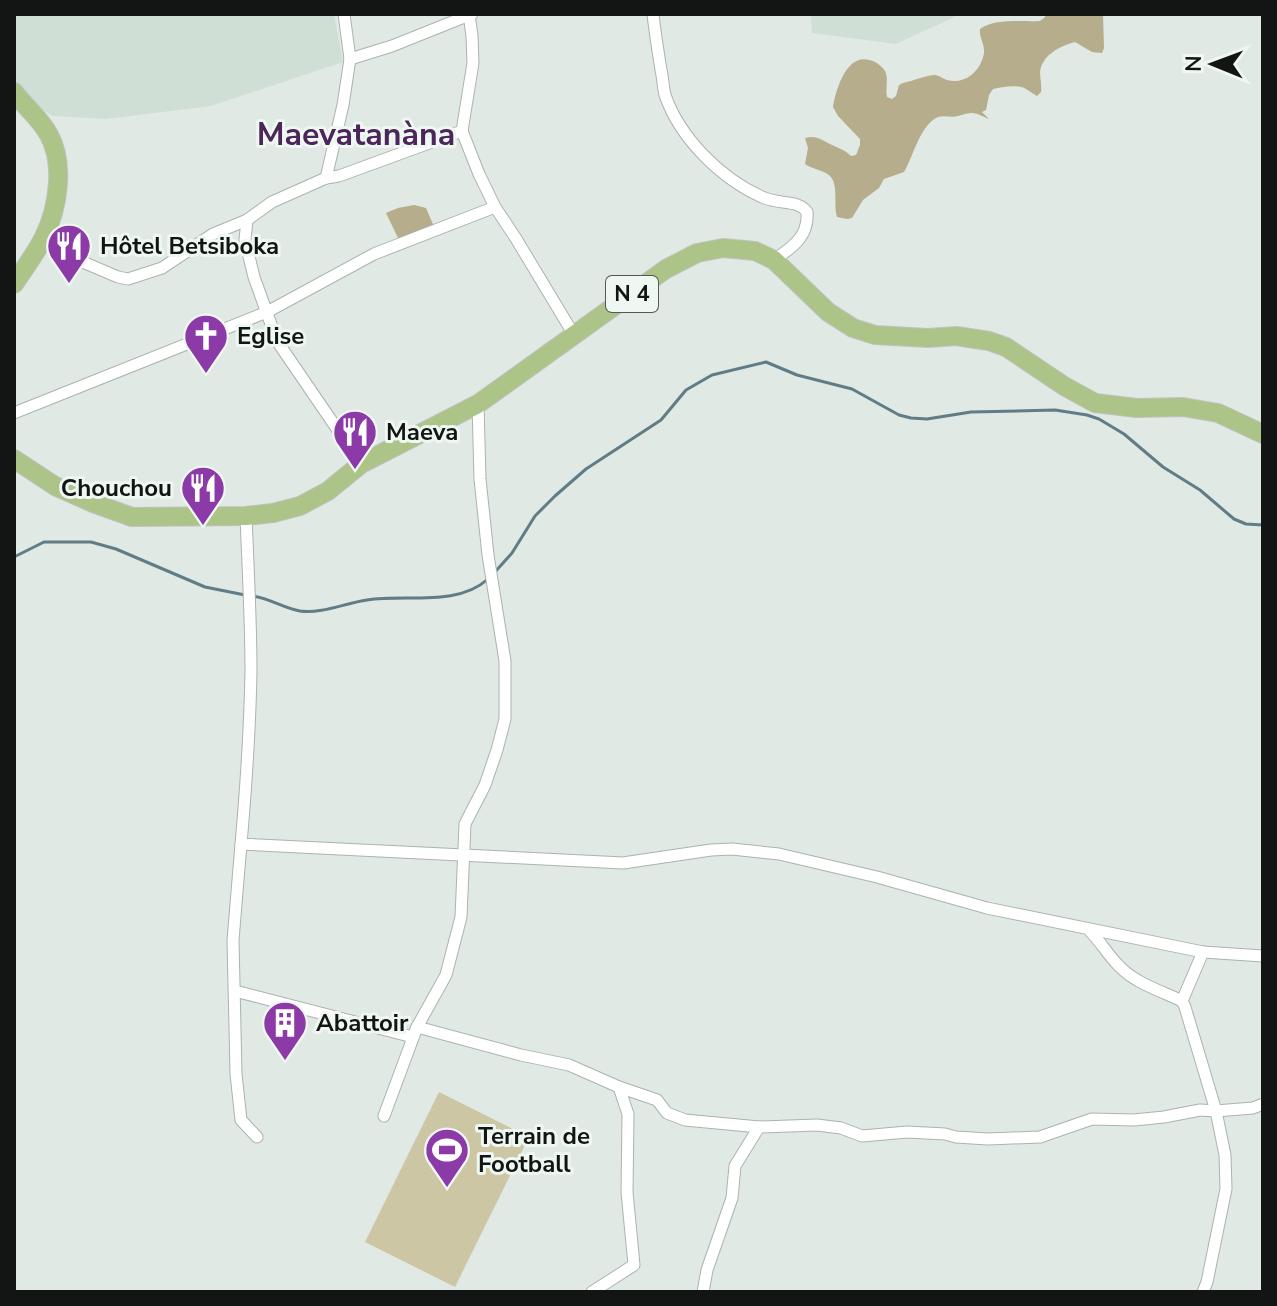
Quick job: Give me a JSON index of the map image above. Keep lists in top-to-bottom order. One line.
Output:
{"streets":{"main road":["N 4"]},"districts":["Maevatanàna"],"places":{"restaurant":["Hôtel Betsiboka","Maeva","Chouchou"],"church":["Eglise"],"building":["Abattoir"],"sports":["Terrain de Football"]},"north":"left"}
